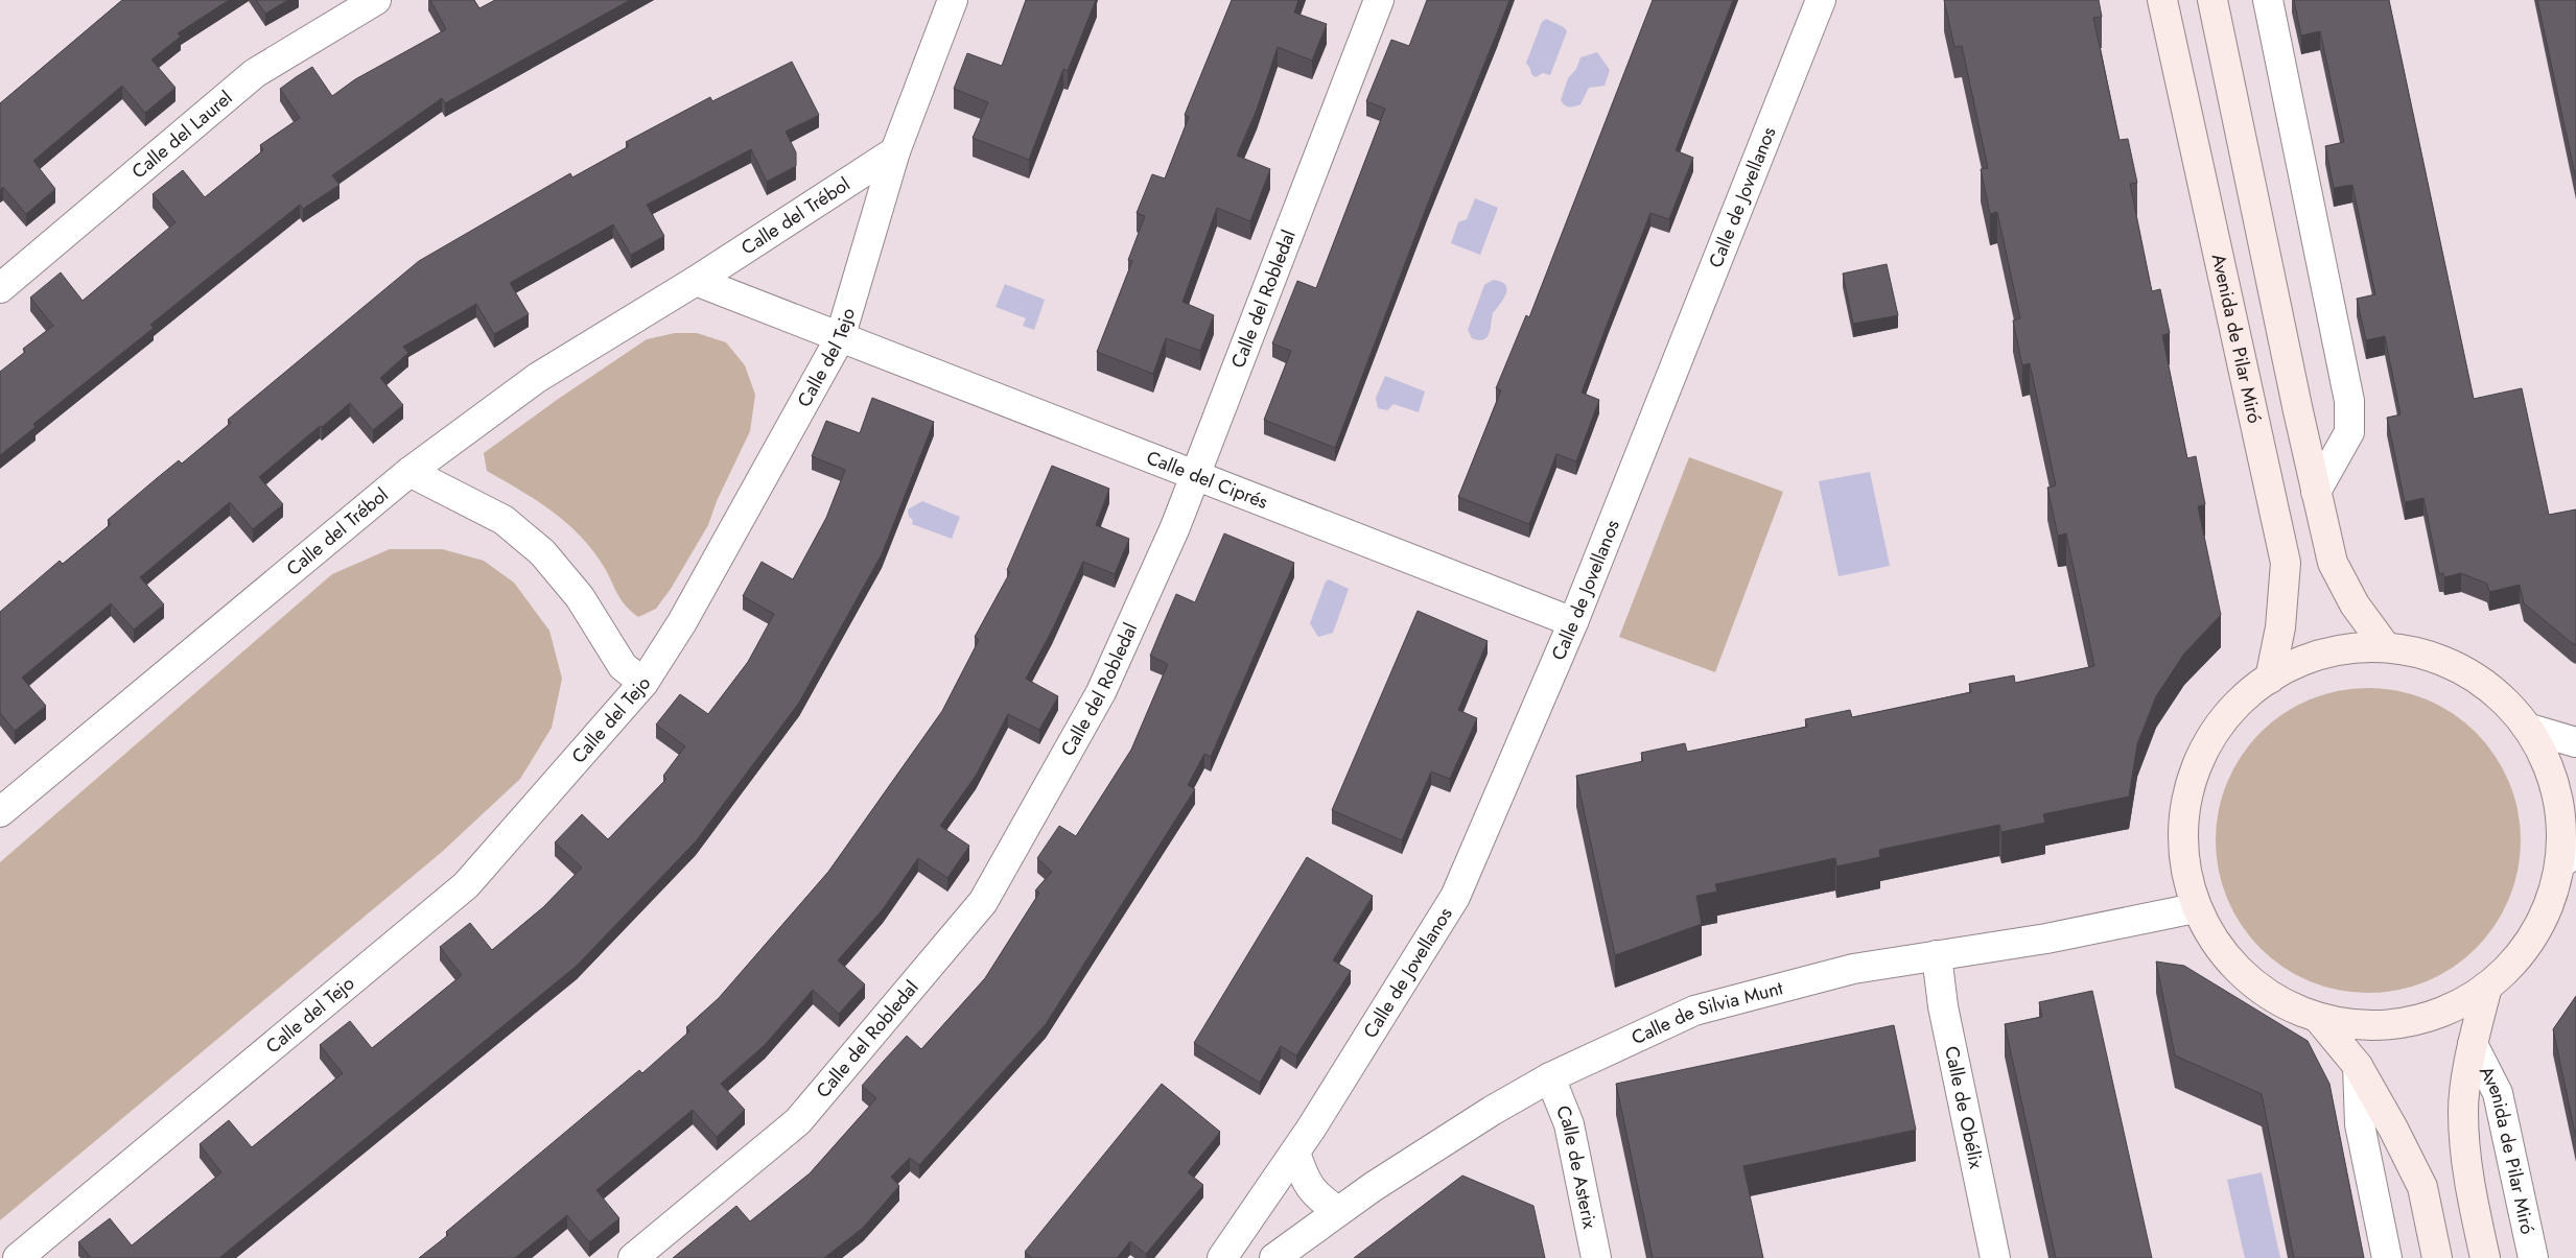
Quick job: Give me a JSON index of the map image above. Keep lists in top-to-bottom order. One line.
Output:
{"streets":{"street":["Calle del Laurel","Calle de Jovellanos","Calle del Trébol","Calle del Robledal","Avenida de Pilar Miró","Calle del Tejo","Calle del Ciprés","Calle de Silvia Munt","Calle de Obélix","Calle de Asterix"]},"crossings":[["Calle de Jovellanos","Calle del Ciprés"],["Calle del Trébol","Calle del Tejo"],["Calle del Robledal","Calle del Ciprés"],["Calle del Tejo","Calle del Ciprés"],["Calle de Silvia Munt","Calle de Obélix"],["Calle de Silvia Munt","Calle de Asterix"]]}
